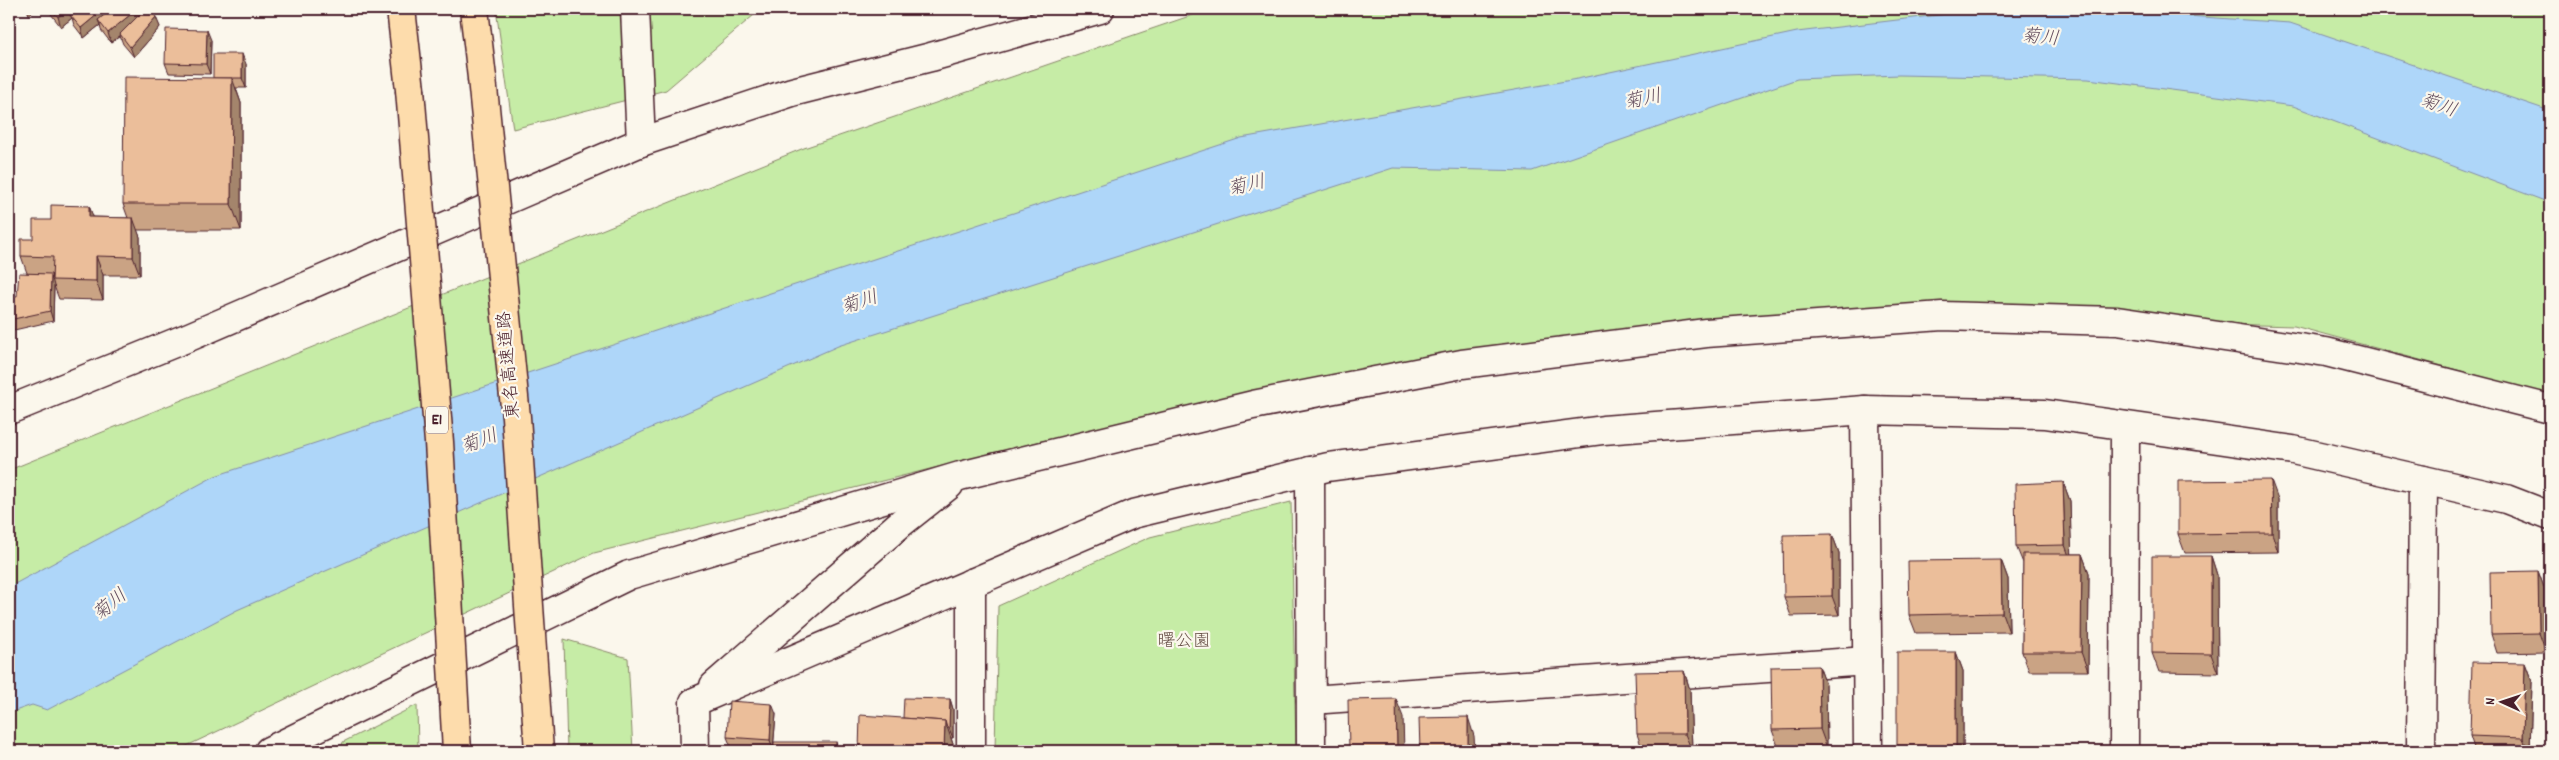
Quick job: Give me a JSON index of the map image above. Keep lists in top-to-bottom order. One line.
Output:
{"streets":{"highway":["東名高速道路","E1"]},"water":["菊川"],"parks":["曙公園"],"north":"left"}
